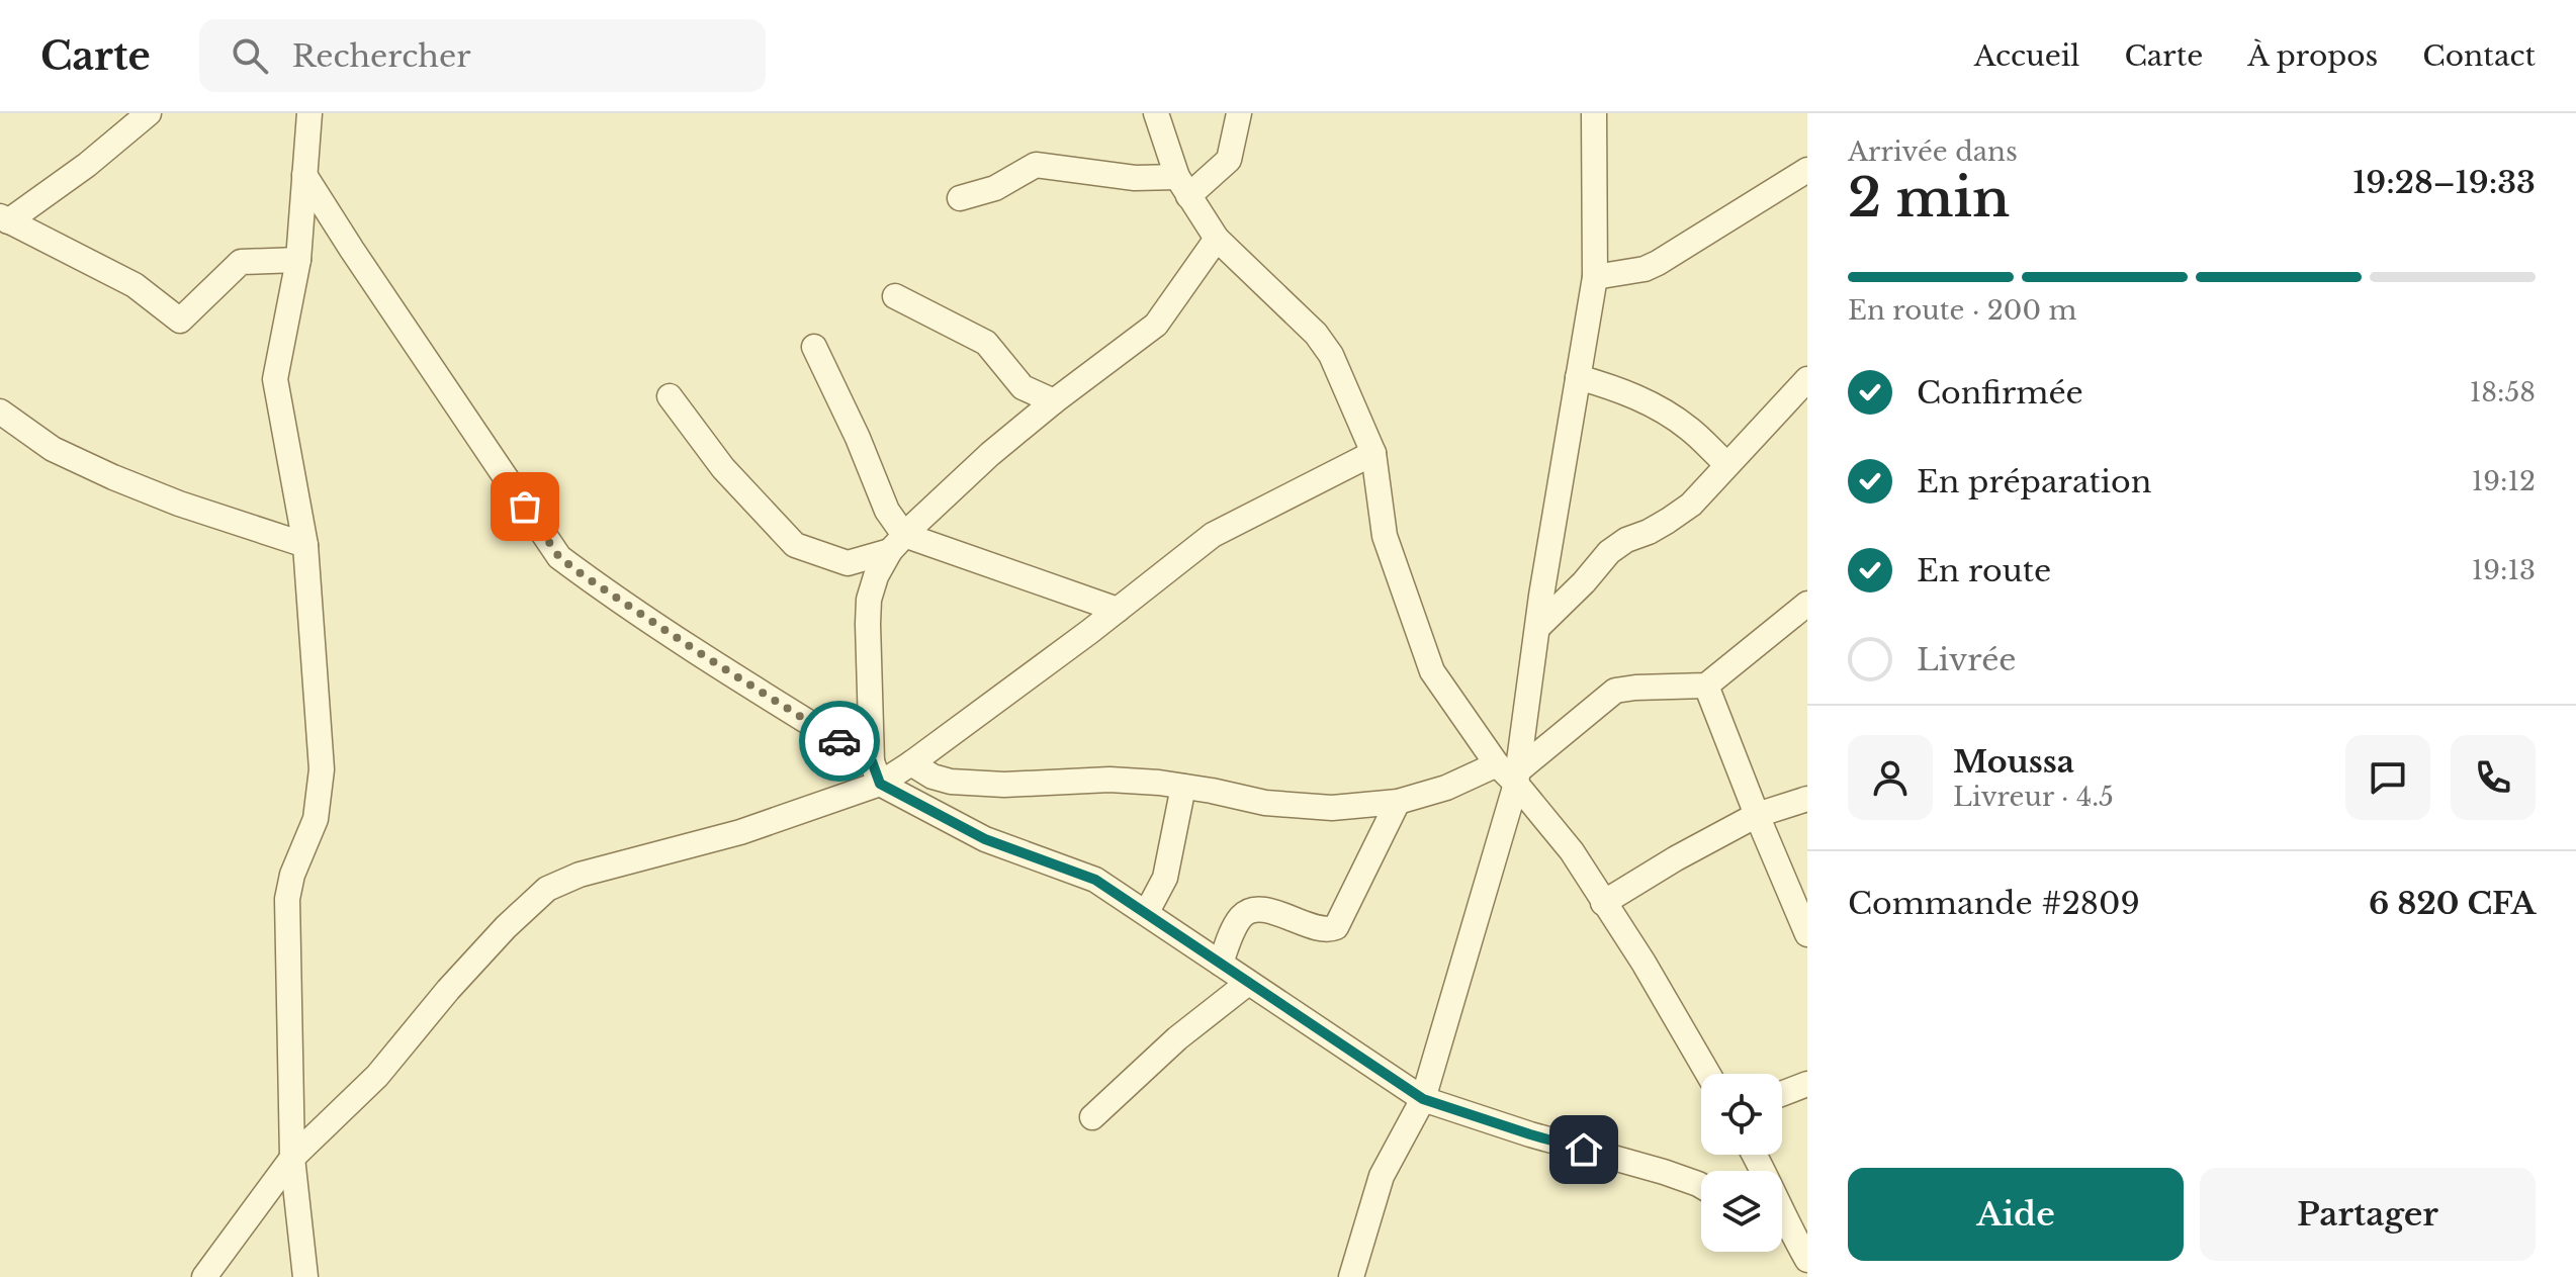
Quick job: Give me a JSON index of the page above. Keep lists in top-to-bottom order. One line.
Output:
{"page":{"header":"Carte","search":"Rechercher","nav":["Accueil","Carte","À propos","Contact"],"heading":["2 min","Arrivée dans","19:28–19:33"],"panel":["Moussa","Livreur · 4.5","Commande #2809","6 820 CFA"],"bar":"En route · 200 m","list":[["Confirmée","18:58"],["En préparation","19:12"],["En route","19:13"],"Livrée"],"buttons":["Aide","Partager"]}}
